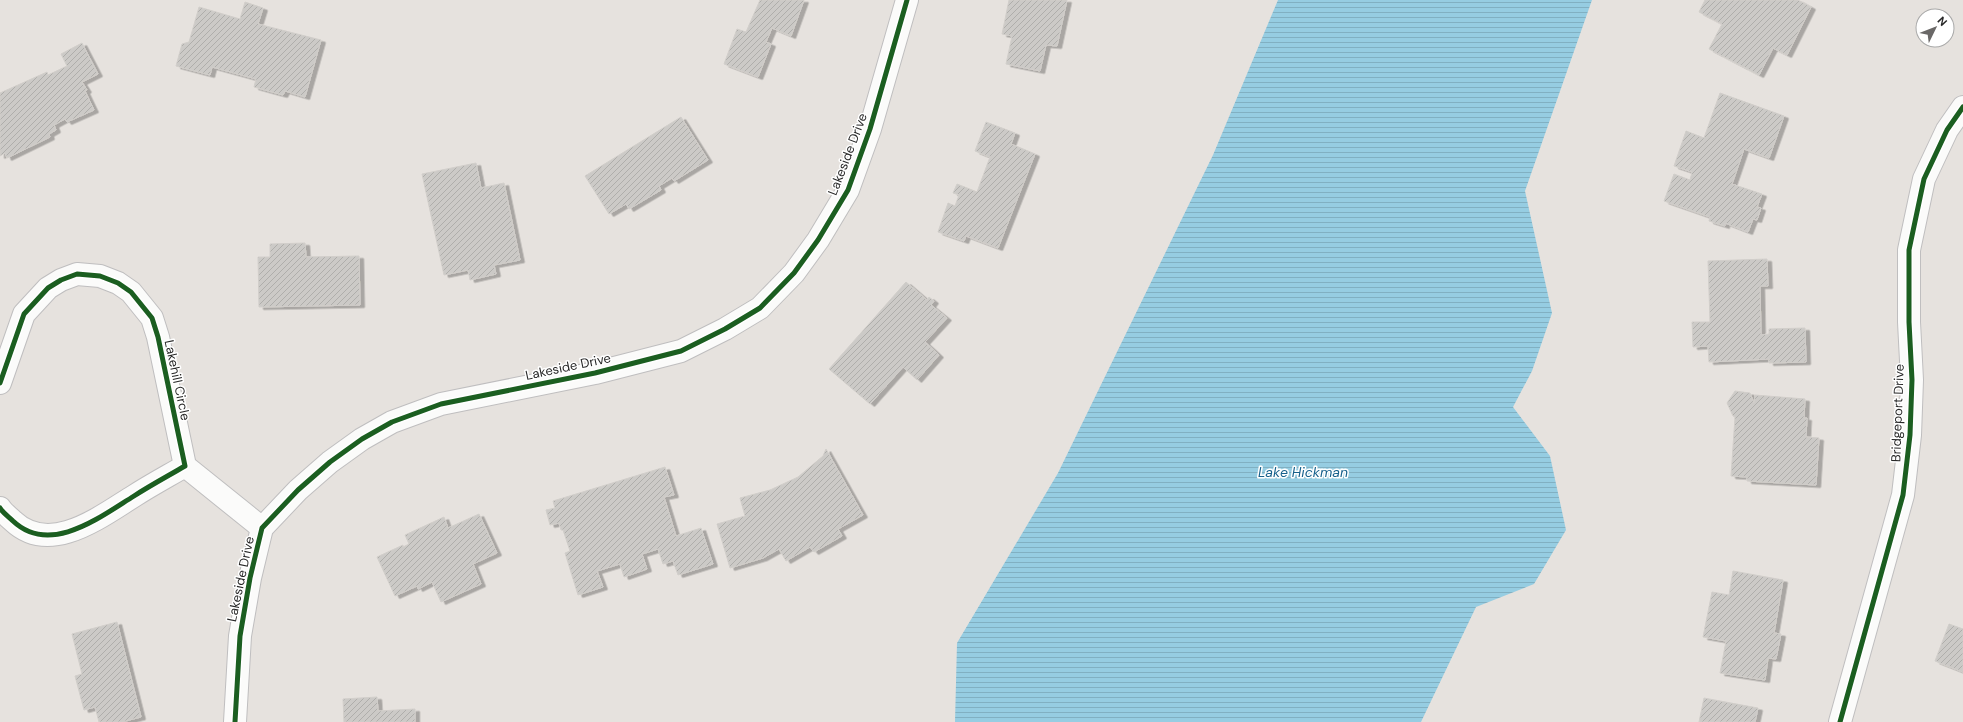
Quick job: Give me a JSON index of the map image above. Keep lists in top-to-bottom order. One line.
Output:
{"streets":{"street":["Lakeside Drive","Lakehill Circle","Bridgeport Drive"]},"water":["Lake Hickman"],"north":"top right"}
